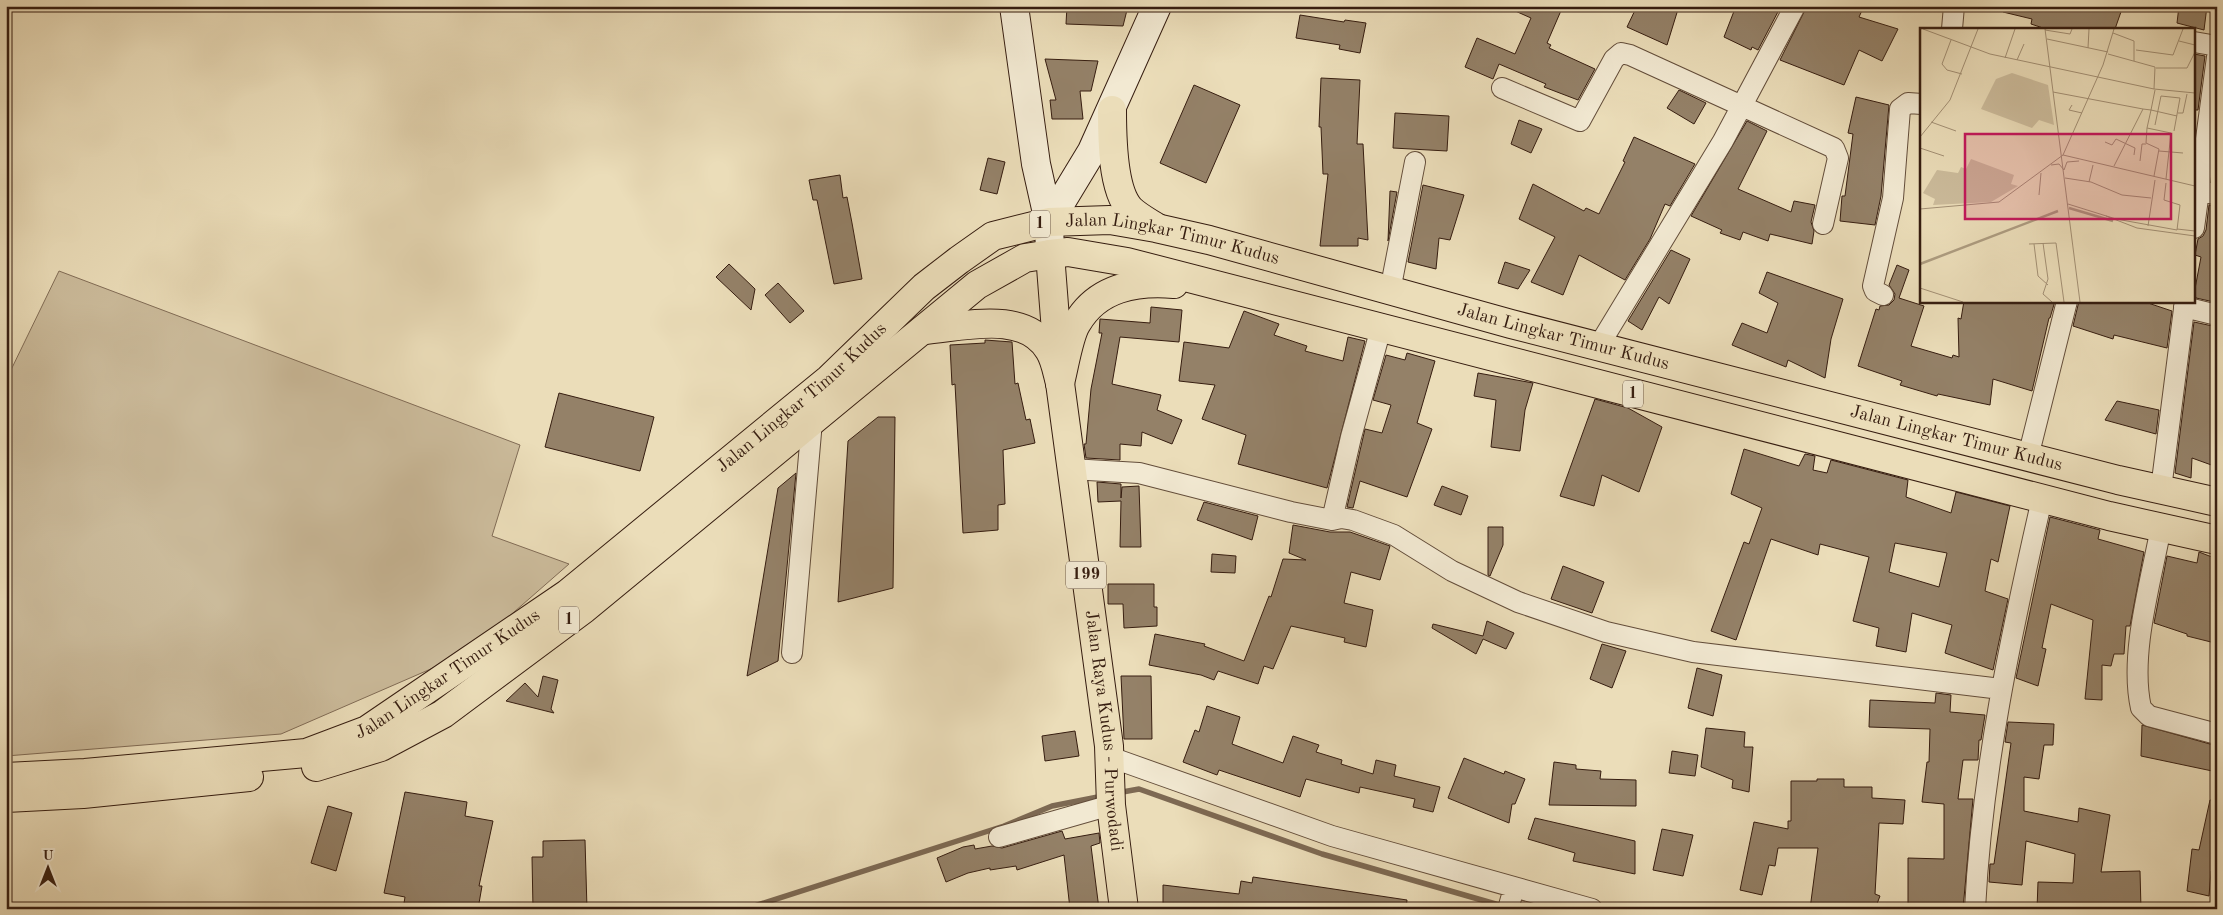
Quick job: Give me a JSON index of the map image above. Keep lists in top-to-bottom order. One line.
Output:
{"streets":{"main road":["1","Jalan Lingkar Timur Kudus","199","Jalan Raya Kudus - Purwodadi"]},"crossings":[["Jalan Lingkar Timur Kudus","Jalan Raya Kudus - Purwodadi"]],"north":"top"}
